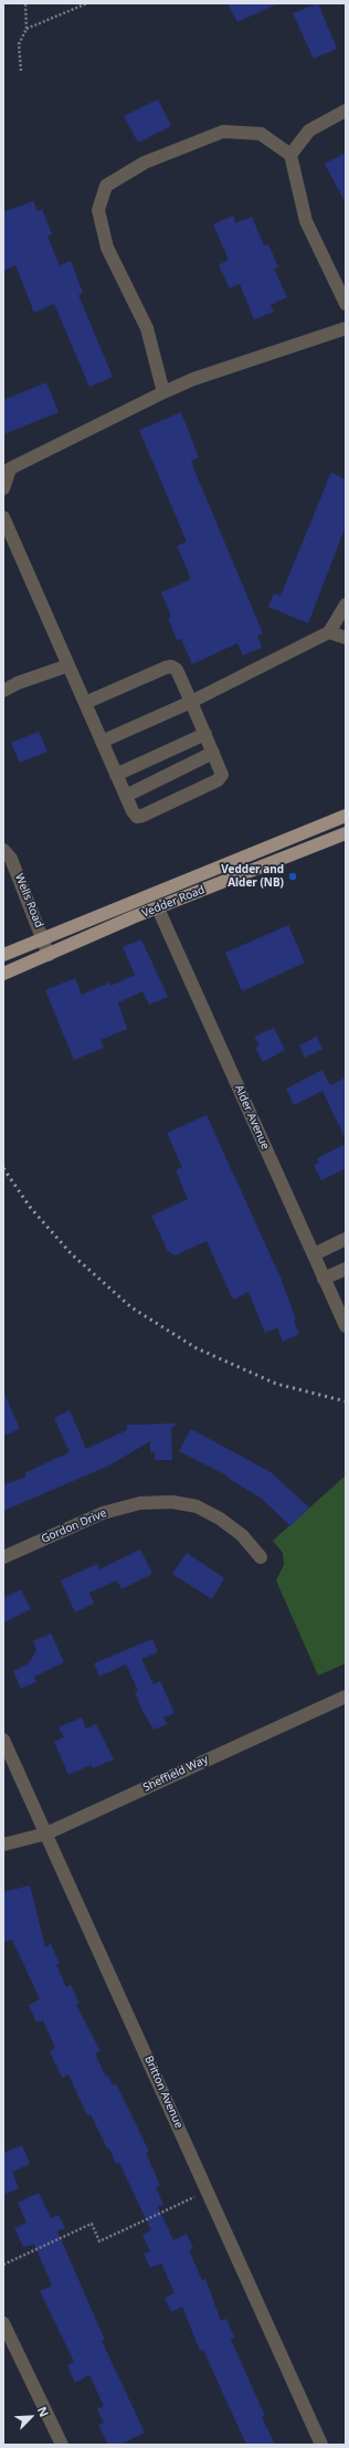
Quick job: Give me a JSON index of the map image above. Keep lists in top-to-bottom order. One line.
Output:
{"streets":{"main road":["Vedder Road"],"street":["Wells Road","Alder Avenue","Gordon Drive","Sheffield Way","Britton Avenue"]},"crossings":[["Wells Road","Vedder Road"],["Vedder Road","Alder Avenue"],["Sheffield Way","Britton Avenue"]],"places":["Vedder and Alder (NB)"],"north":"top right"}
